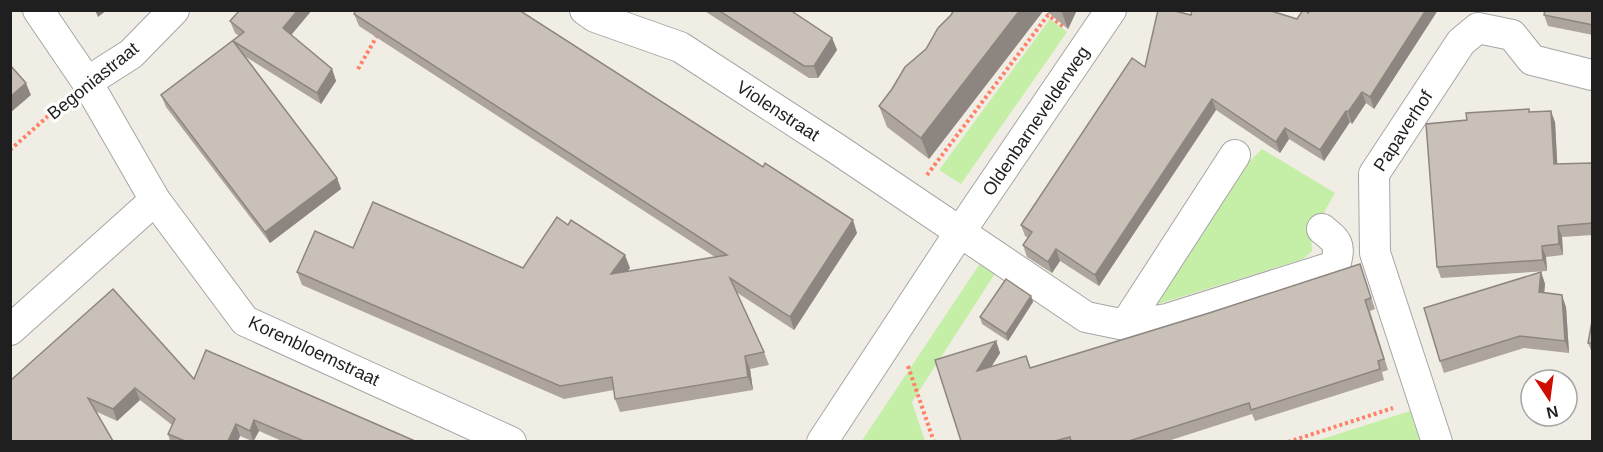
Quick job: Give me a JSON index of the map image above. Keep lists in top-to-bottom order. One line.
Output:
{"streets":{"street":["Begoniastraat","Violenstraat","Oldenbarnevelderweg","Papaverhof","Korenbloemstraat"]},"crossings":[["Begoniastraat","Korenbloemstraat"],["Violenstraat","Oldenbarnevelderweg"]],"north":"bottom"}
